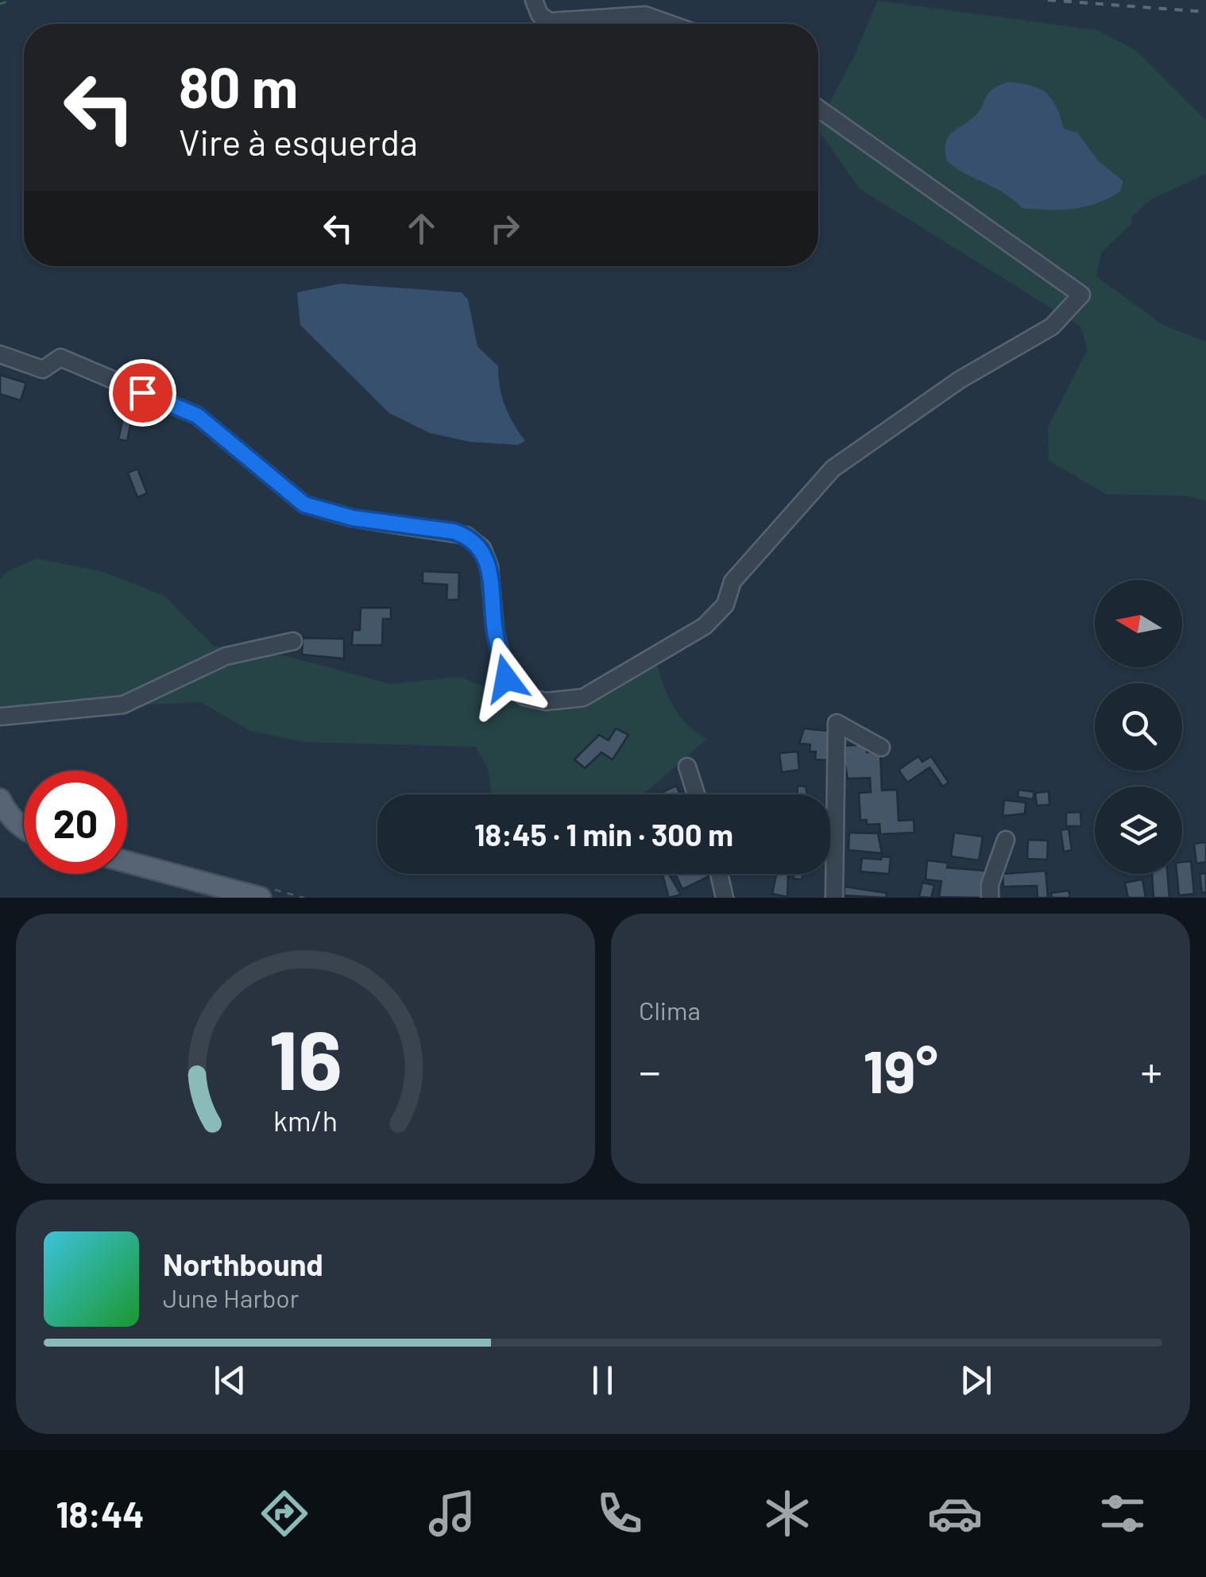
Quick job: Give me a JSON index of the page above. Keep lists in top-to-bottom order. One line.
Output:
{"north":"left","page":{"turn":["80 m","Vire à esquerda"],"limit":"20","trip":"18:45 · 1 min · 300 m","tile":"Clima","heat":["−","19°","+"],"song":["Northbound","June Harbor"],"tabs":"18:44","gauge":["16","km/h"]}}
